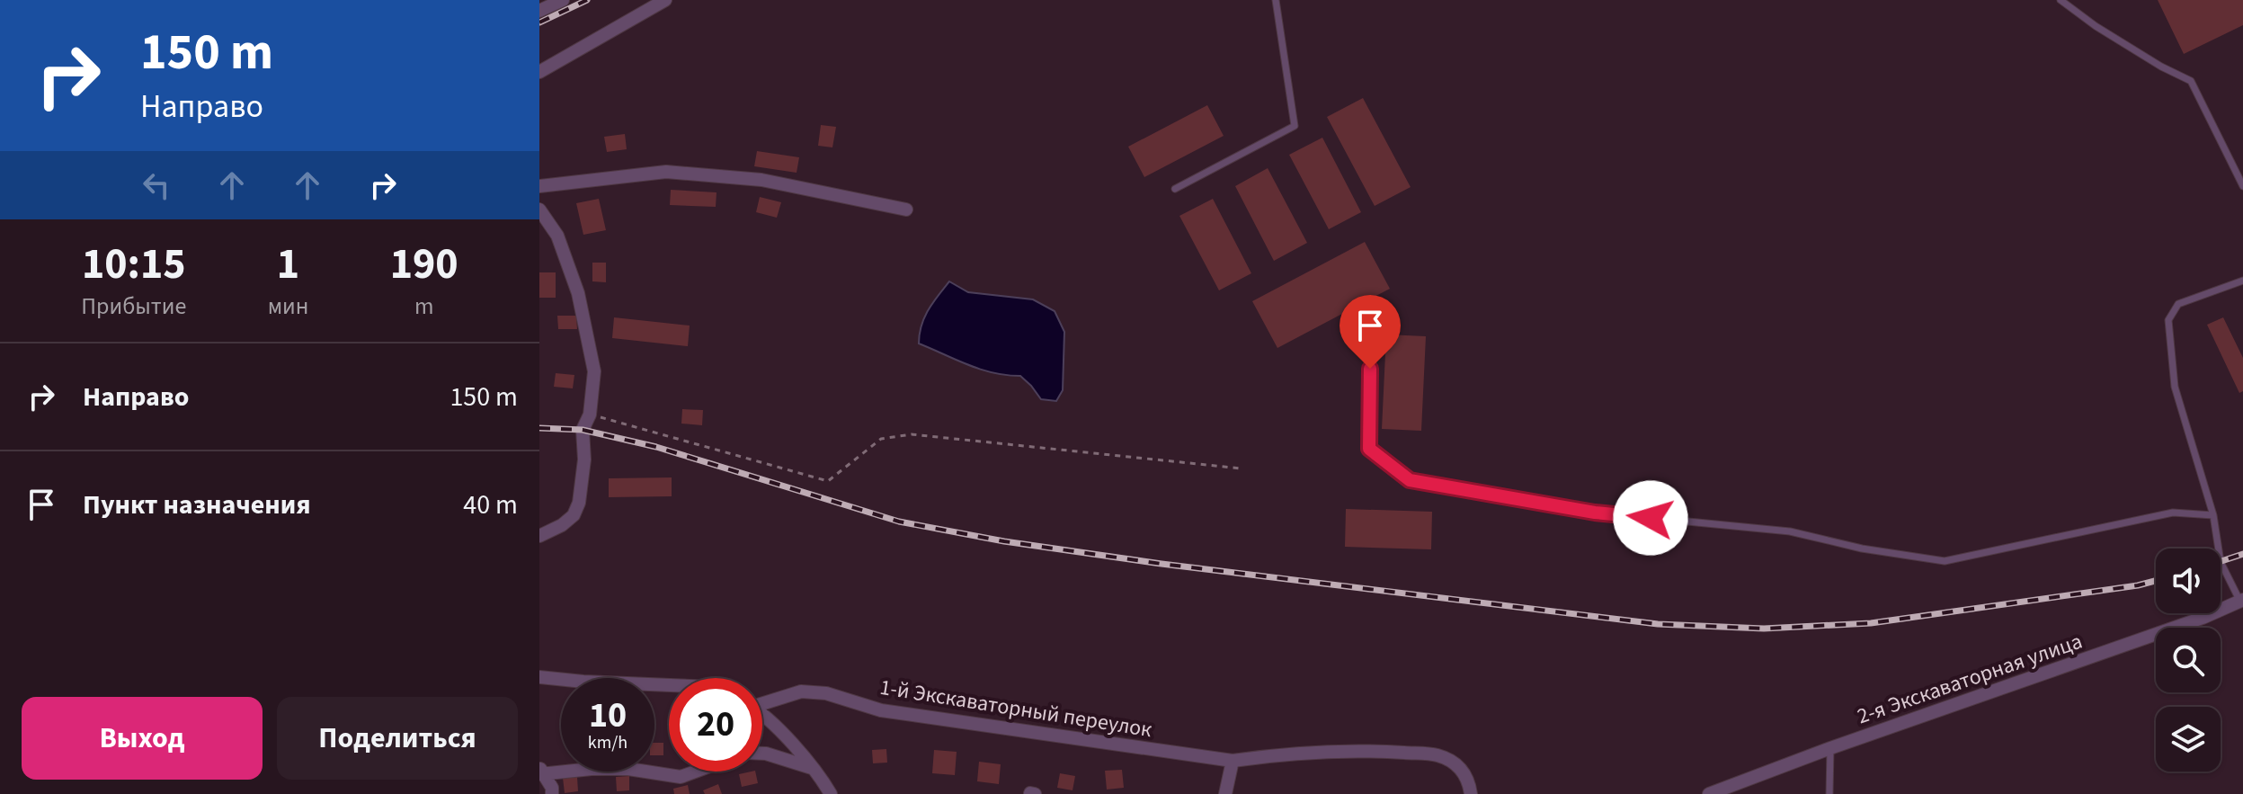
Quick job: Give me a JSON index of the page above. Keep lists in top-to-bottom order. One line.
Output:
{"streets":{"street":["2-я Экскаваторная улица","1-й Экскаваторный переулок"]},"page":{"turn":["150 m","Направо"],"eta":["10:15","Прибытие","1","мин","190","m"],"list":[{"name":"Направо","value":"150 m"},{"name":"Пункт назначения","value":"40 m"}],"speed":"10 km/h","limit":"20","buttons":["Выход","Поделиться"]}}
